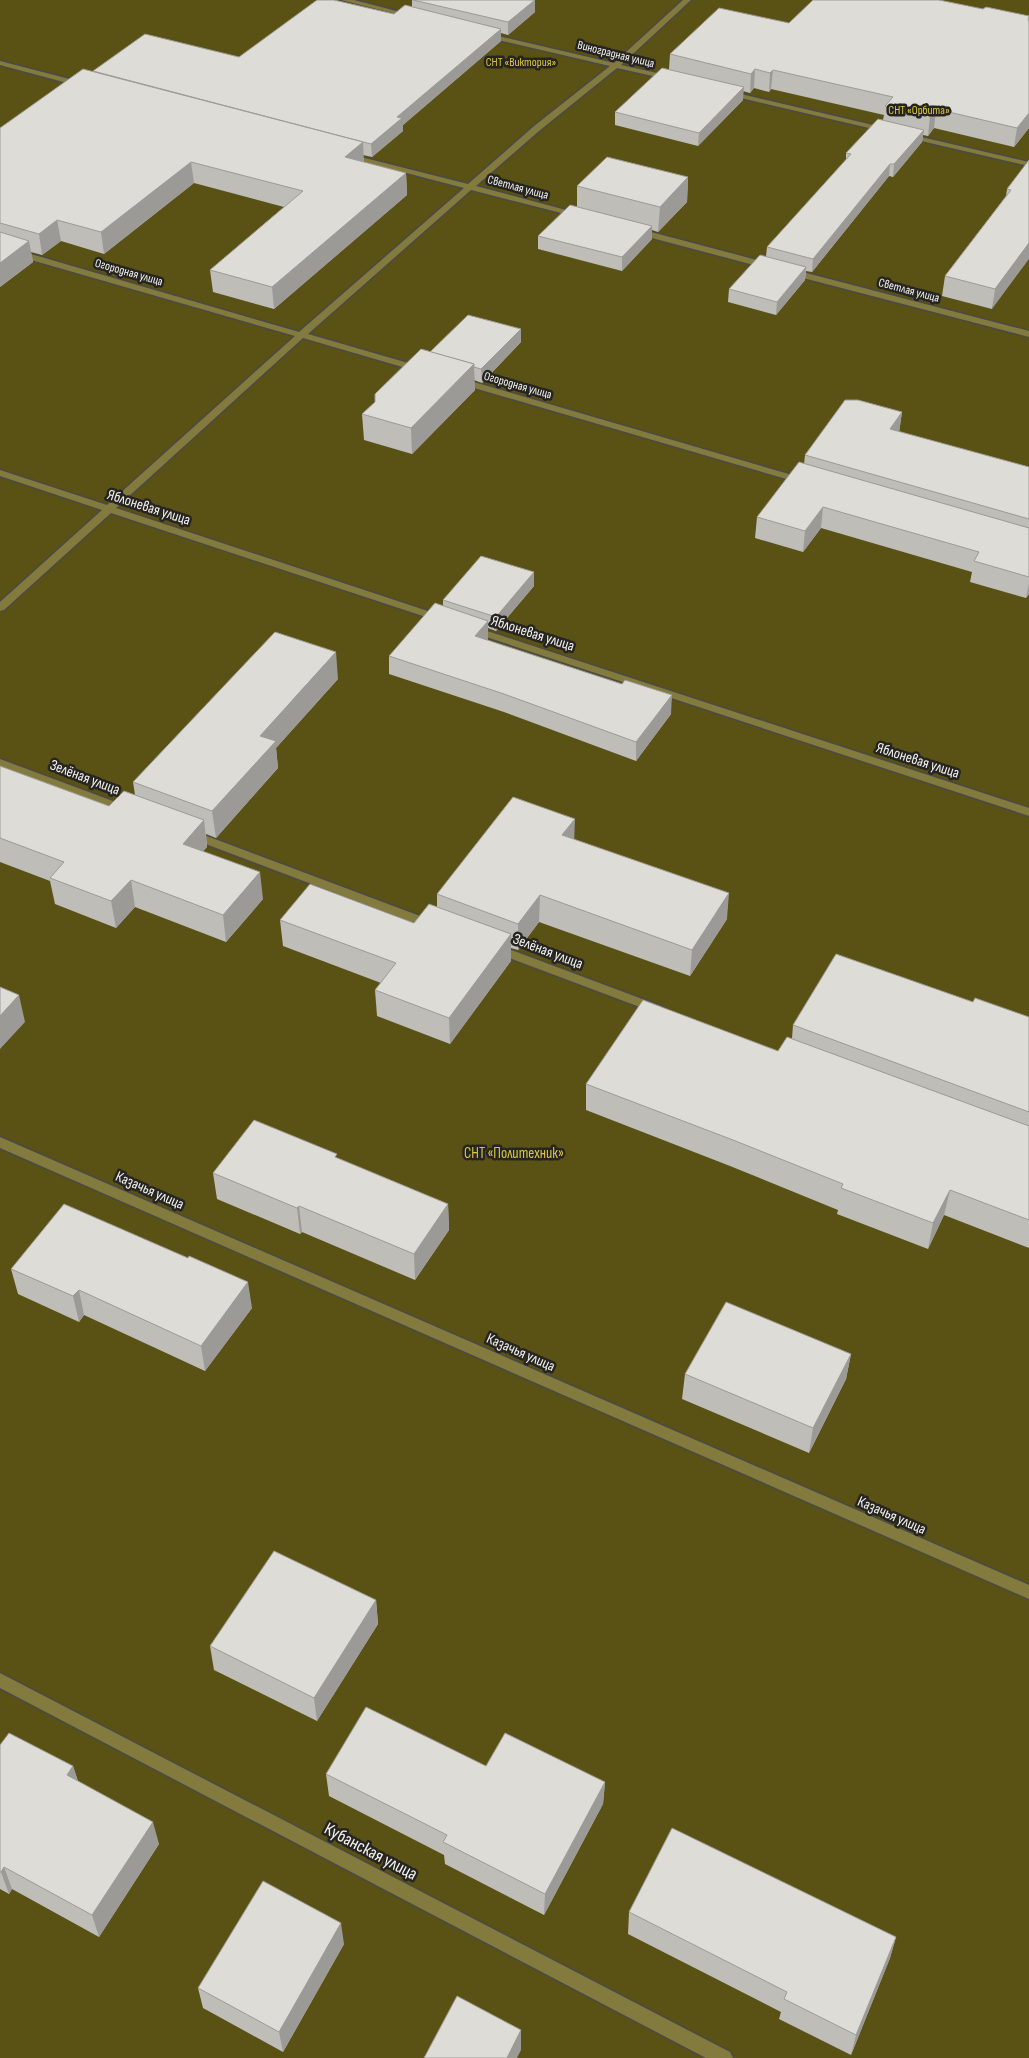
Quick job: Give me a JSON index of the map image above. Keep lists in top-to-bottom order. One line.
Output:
{"streets":{"street":["Виноградная улица","Светлая улица","Огородная улица","Яблоневая улица","Зелёная улица","Казачья улица","Кубанская улица"]},"parks":["СНТ «Виктория»","СНТ «Орбита»","СНТ «Политехник»"]}
